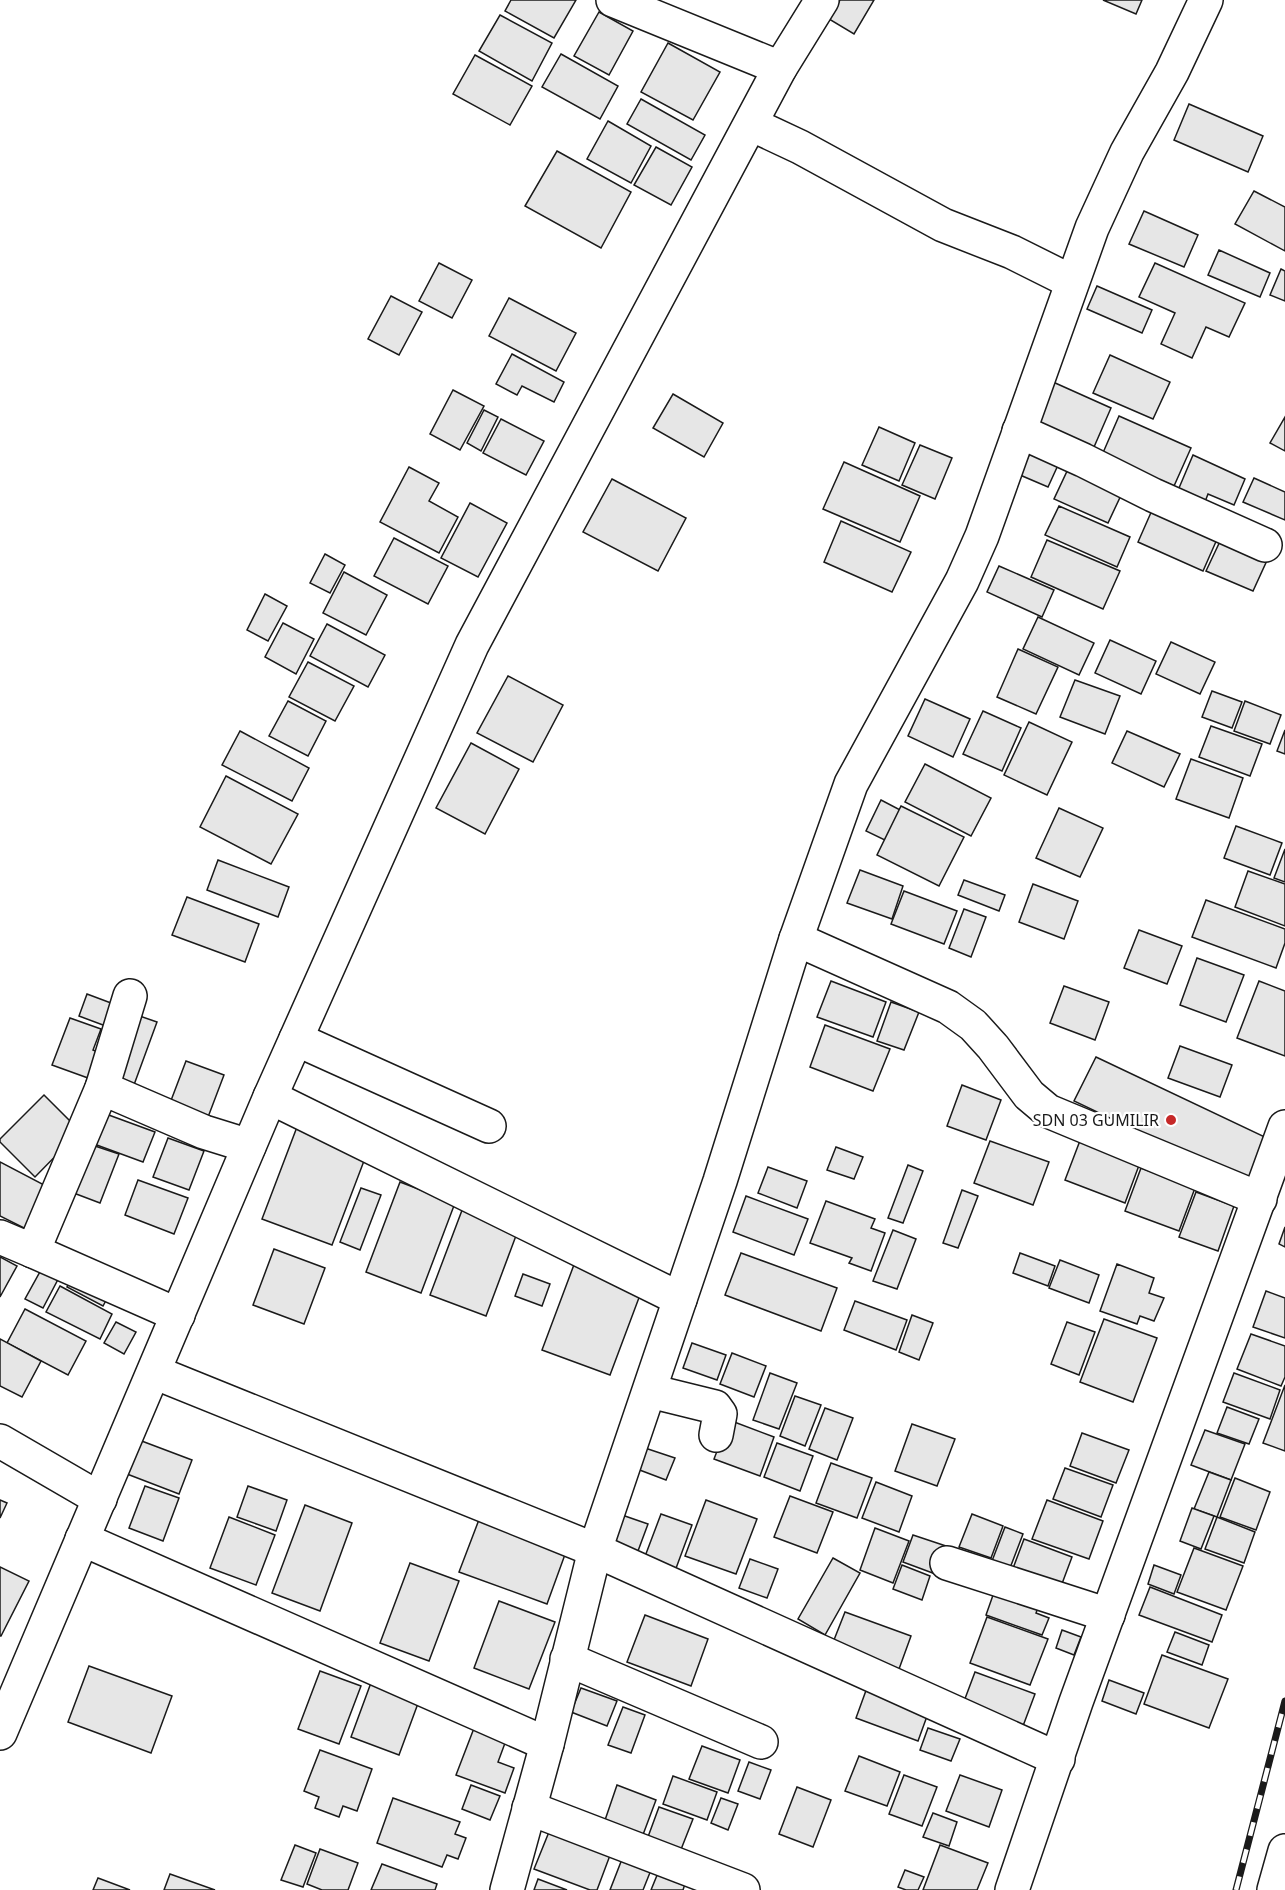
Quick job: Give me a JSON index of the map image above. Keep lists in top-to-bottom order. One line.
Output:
{"places":["SDN 03 GUMILIR"]}
